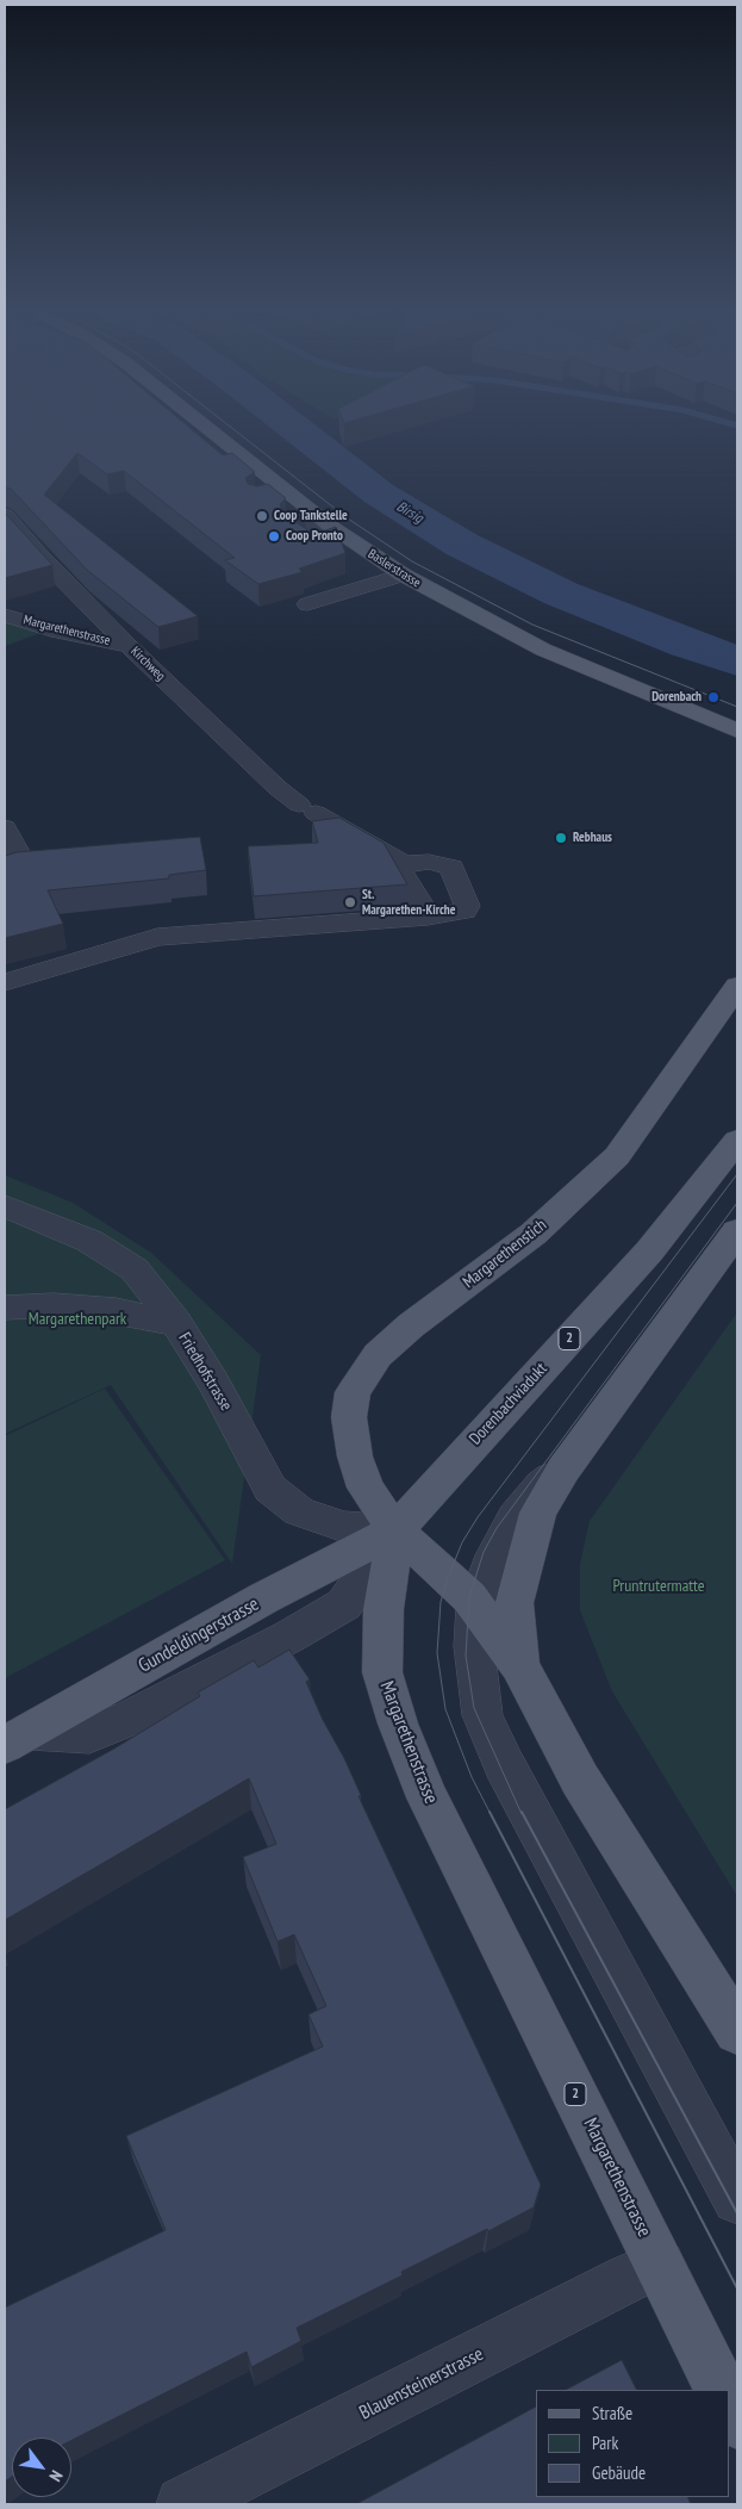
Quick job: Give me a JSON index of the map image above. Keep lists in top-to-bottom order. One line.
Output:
{"streets":{"main road":["Baslerstrasse","Margarethenstrasse","Margarethenstich","2","Dorenbachviadukt"],"street":["Kirchweg","Friedhofstrasse","Blauensteinerstrasse"]},"crossings":[["Margarethenstrasse","Kirchweg"],["Margarethenstrasse","Margarethenstich"],["Margarethenstrasse","Friedhofstrasse"],["Margarethenstrasse","Dorenbachviadukt"],["Margarethenstrasse","Blauensteinerstrasse"],["Margarethenstich","Friedhofstrasse"],["Margarethenstich","Dorenbachviadukt"],["Friedhofstrasse","Dorenbachviadukt"]],"water":["Birsig"],"parks":["Margarethenpark","Pruntrutermatte"],"places":["Coop Tankstelle","Coop Pronto","Dorenbach","Rebhaus","St. Margarethen-Kirche"],"legend":["Straße","Park","Gebäude"],"north":"bottom right"}
